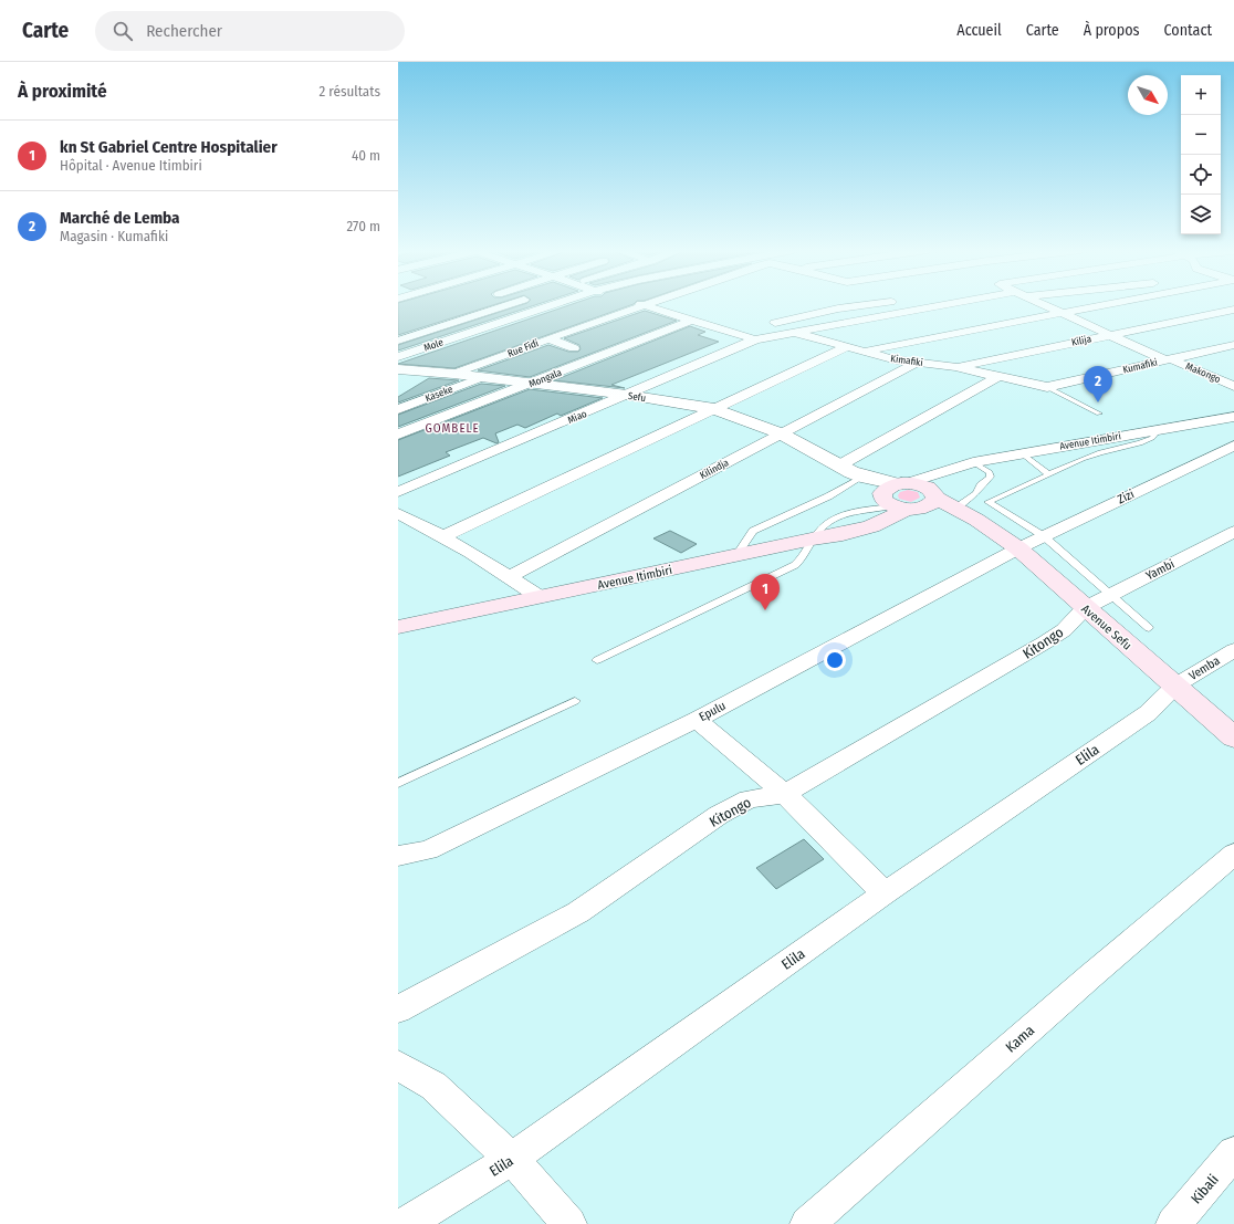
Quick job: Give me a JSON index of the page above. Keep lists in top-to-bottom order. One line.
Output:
{"streets":{"main road":["Avenue Itimbiri","Avenue Sefu"],"street":["Kilija","Mole","Rue Fidi","Kimafiki","Kumafiki","Makongo","Mongala","Kaseke","Sefu","Miao","Kilindja","Zizi","Yambi","Kitongo","Vemba","Epulu","Elila","Kama","Kibali"]},"crossings":[["Kilija","Kimafiki"],["Kilija","Makongo"],["Rue Fidi","Sefu"],["Kimafiki","Kumafiki"],["Kimafiki","Miao"],["Kimafiki","Kilindja"],["Kumafiki","Makongo"],["Mongala","Sefu"],["Kaseke","Sefu"],["Sefu","Miao"],["Sefu","Avenue Itimbiri"],["Sefu","Kilindja"],["Sefu","Avenue Sefu"],["Avenue Itimbiri","Avenue Sefu"],["Zizi","Avenue Sefu"],["Zizi","Epulu"],["Yambi","Avenue Sefu"],["Yambi","Kitongo"],["Avenue Sefu","Kitongo"],["Avenue Sefu","Vemba"],["Avenue Sefu","Epulu"],["Avenue Sefu","Elila"],["Vemba","Elila"]],"districts":["GOMBELE"],"north":"bottom right","page":{"header":"Carte","search":"Rechercher","nav":["Accueil","Carte","À propos","Contact"],"heading":["À proximité","2 résultats"],"map_buttons":["+","−"],"list":[{"mark":"1","name":"kn St Gabriel Centre Hospitalier","note":"Hôpital · Avenue Itimbiri","value":"40 m"},{"mark":"2","name":"Marché de Lemba","note":"Magasin · Kumafiki","value":"270 m"}],"pins":["2","1"]}}
